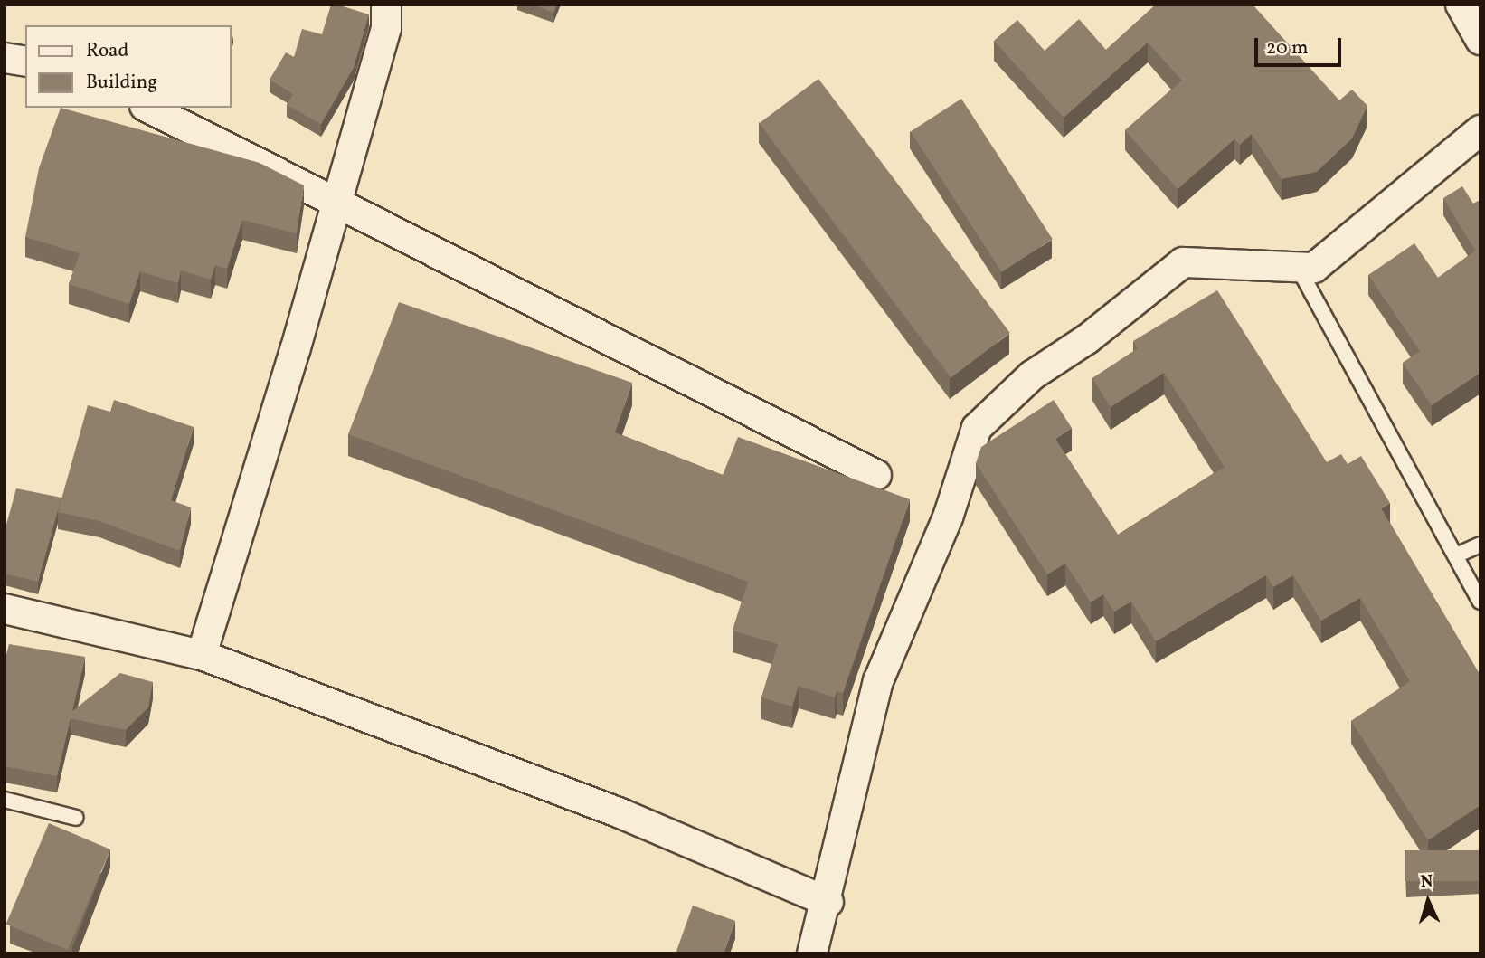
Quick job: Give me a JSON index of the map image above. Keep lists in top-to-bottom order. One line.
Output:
{"legend":["Road","Building"],"scale_bar":"20 m","north":"top"}
